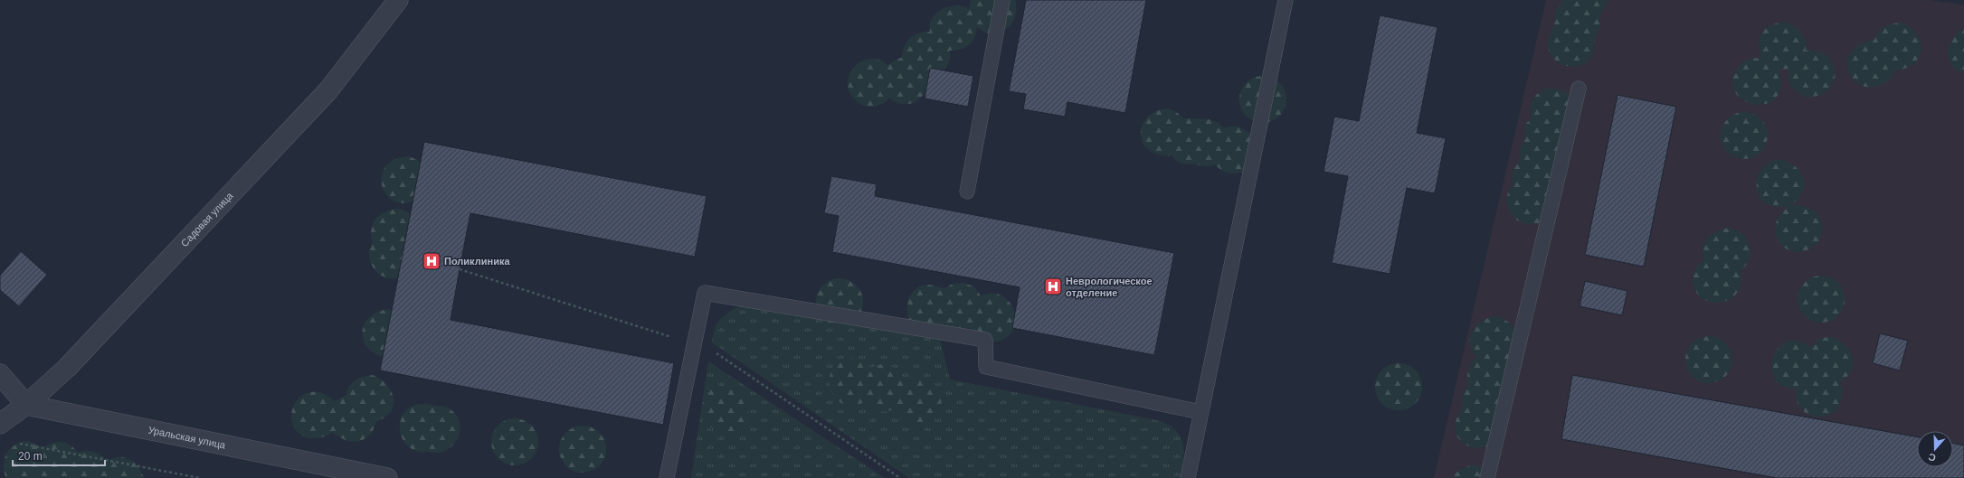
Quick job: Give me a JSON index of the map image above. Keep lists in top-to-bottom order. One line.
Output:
{"streets":{"street":["Садовая улица","Уральская улица"]},"crossings":[["Садовая улица","Уральская улица"]],"places":{"hospital":["Поликлиника","Неврологическое отделение"]},"scale_bar":"20 m","north":"bottom"}
